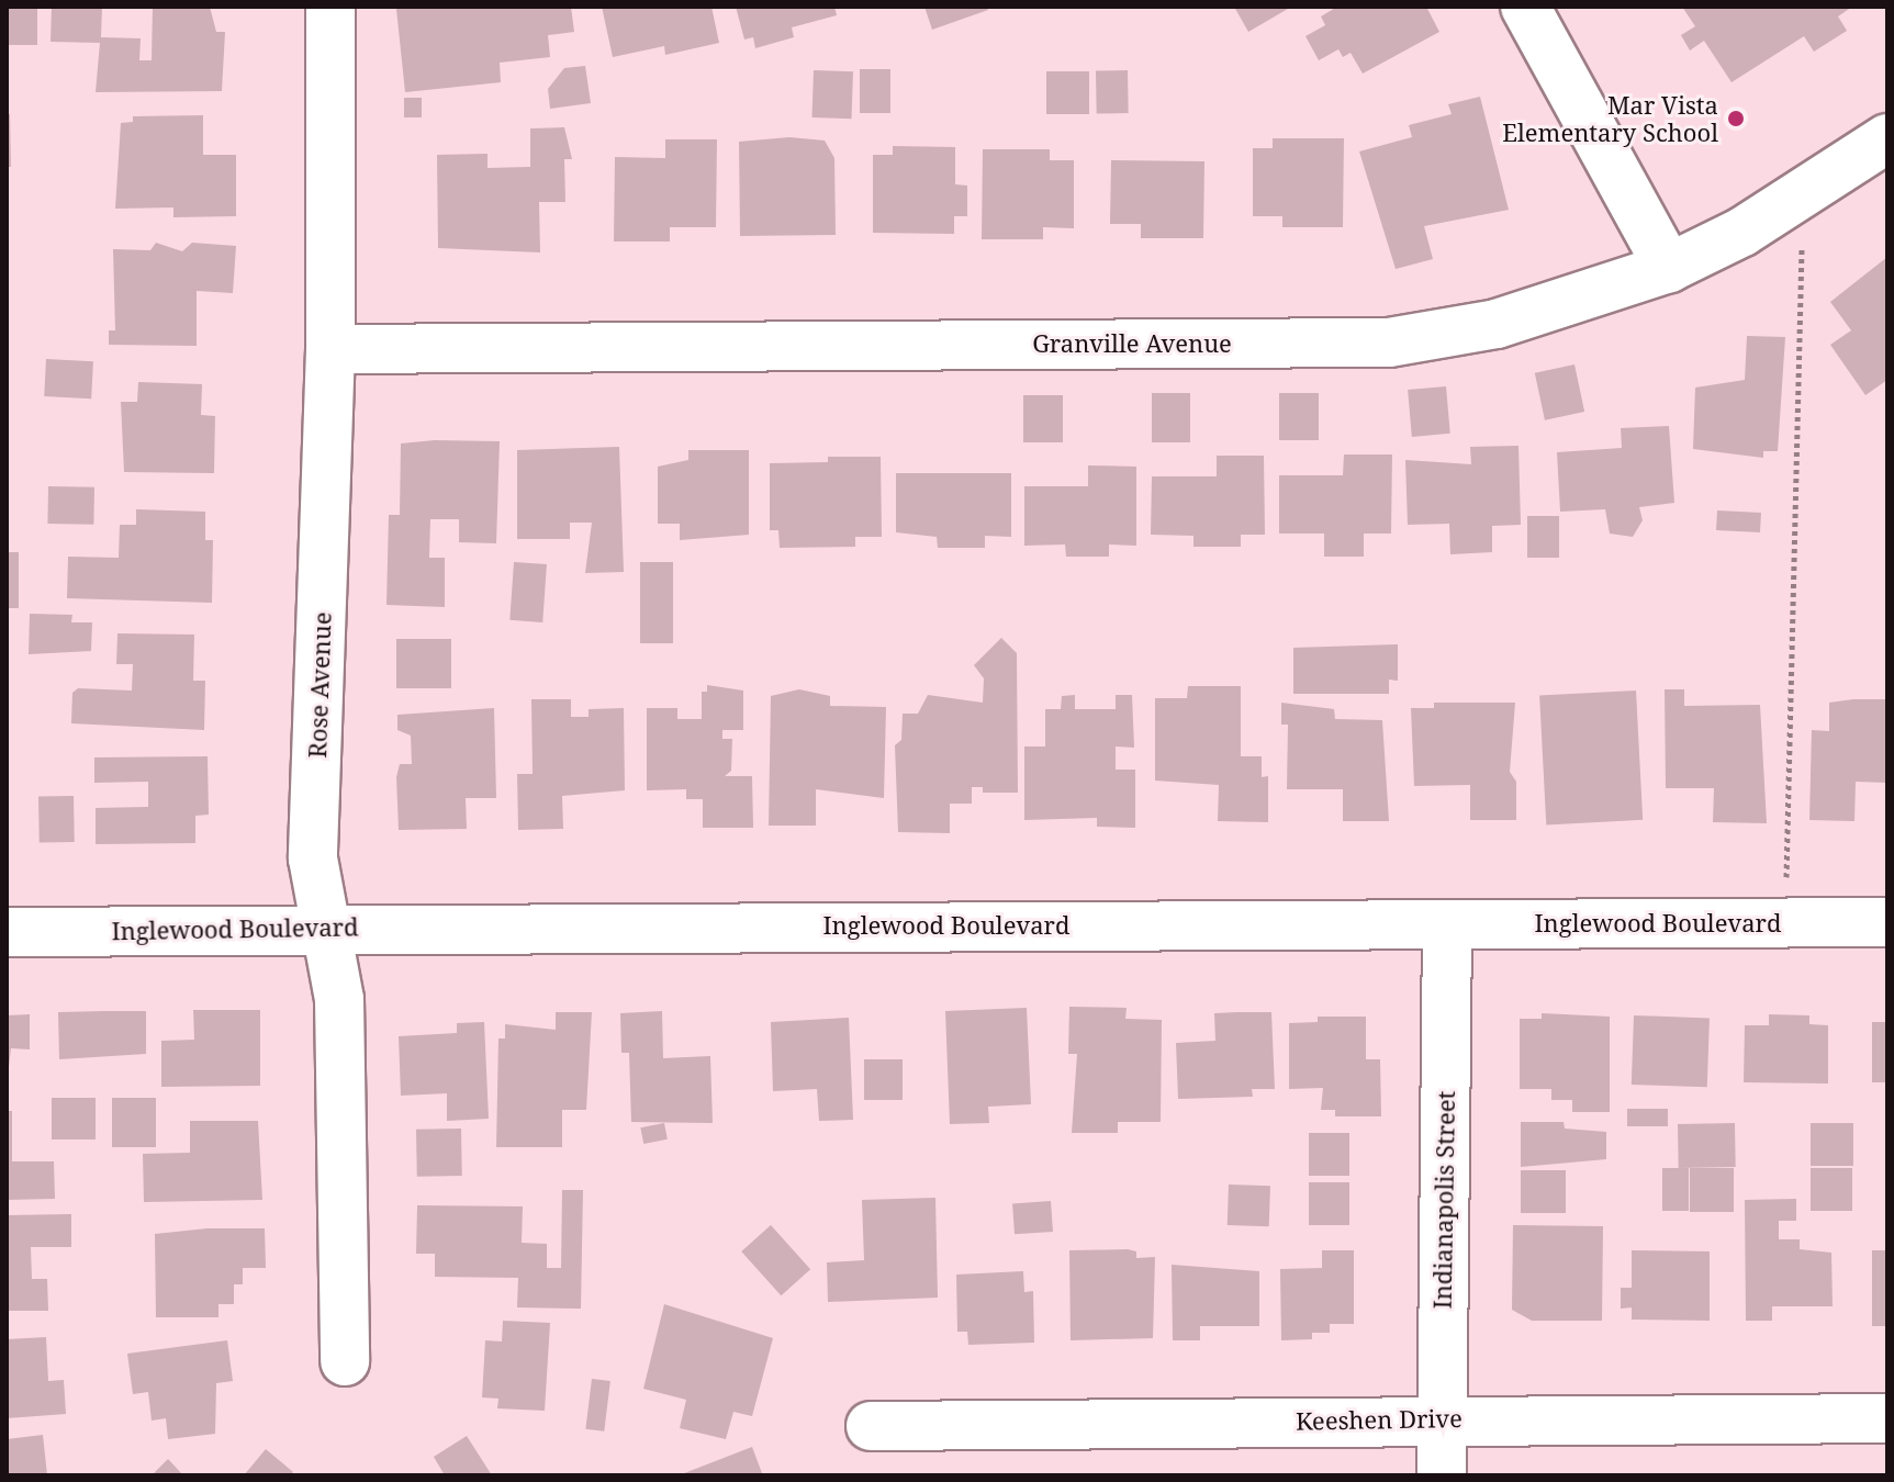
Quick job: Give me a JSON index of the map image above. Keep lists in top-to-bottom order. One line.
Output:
{"streets":{"street":["Granville Avenue","Rose Avenue","Inglewood Boulevard","Indianapolis Street","Keeshen Drive"]},"crossings":[["Granville Avenue","Rose Avenue"],["Rose Avenue","Inglewood Boulevard"],["Inglewood Boulevard","Indianapolis Street"],["Indianapolis Street","Keeshen Drive"]],"places":["Mar Vista Elementary School"]}
